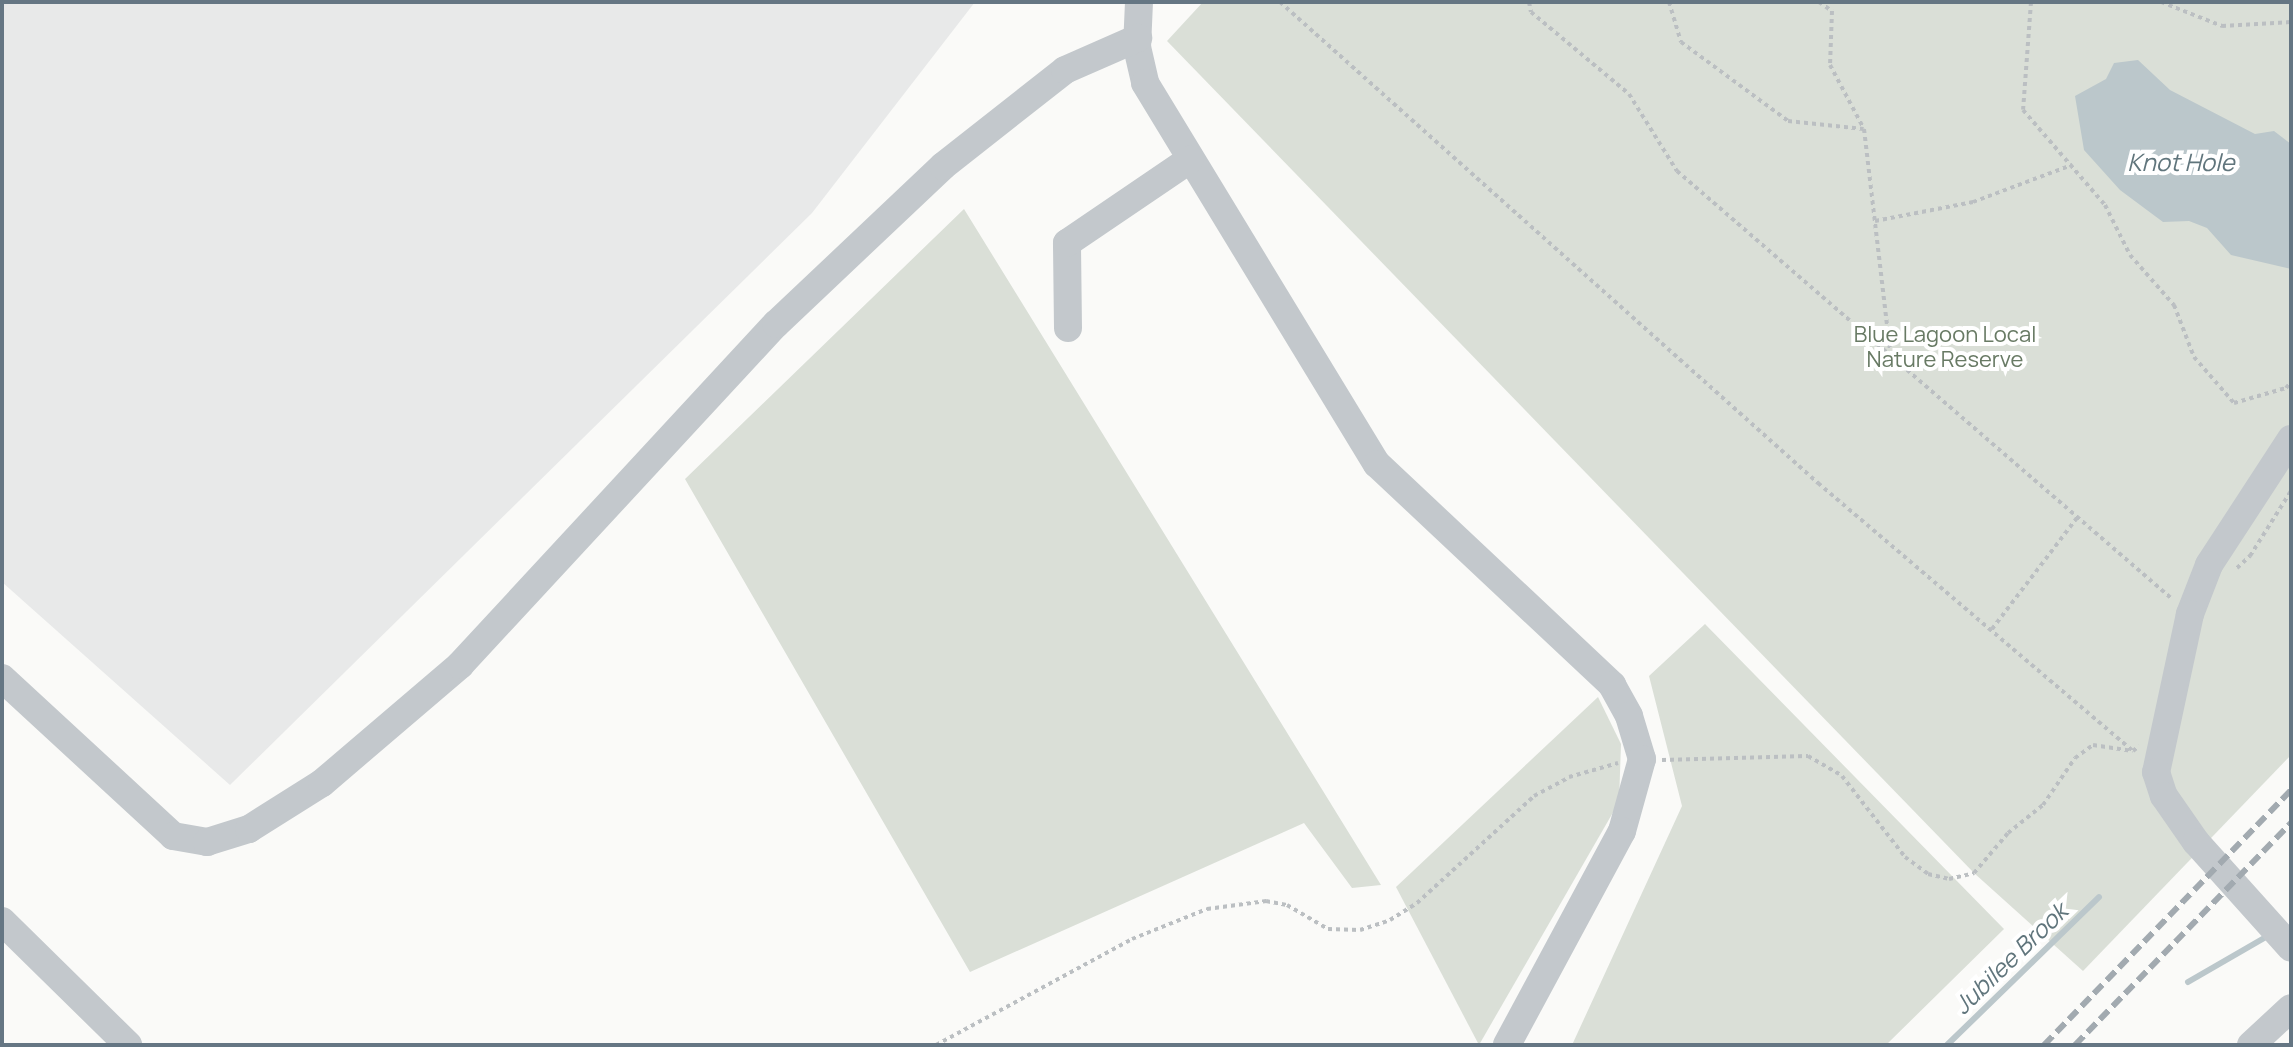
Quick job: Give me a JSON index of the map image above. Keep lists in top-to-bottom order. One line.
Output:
{"water":["Knot Hole","Jubilee Brook"],"parks":["Blue Lagoon Local Nature Reserve"]}
